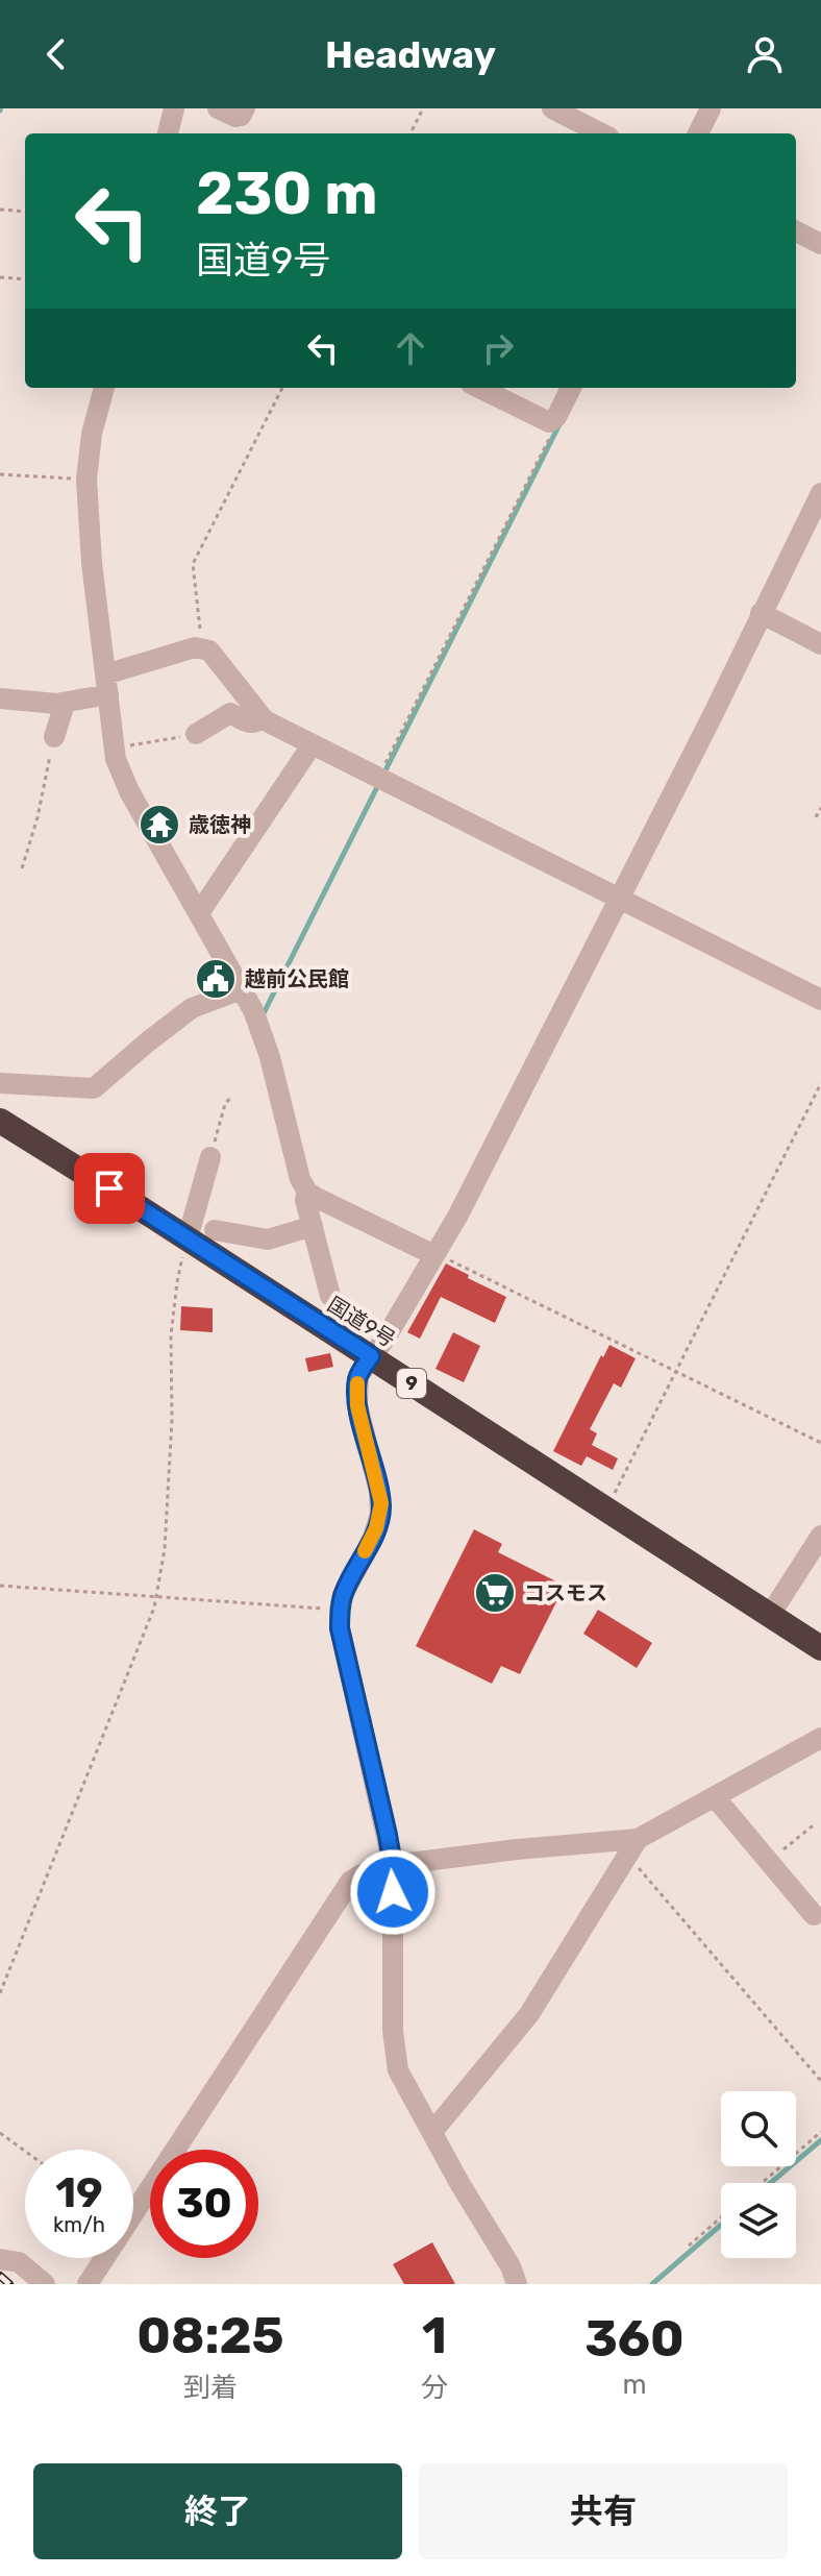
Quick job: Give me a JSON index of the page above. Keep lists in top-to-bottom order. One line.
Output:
{"streets":{"highway":["国道9号","9"]},"places":{"temple":["歳徳神"],"public building":["越前公民館"],"supermarket":["コスモス"]},"page":{"header":"Headway","turn":["230 m","国道9号"],"speed":"19 km/h","limit":"30","eta":["08:25","到着","1","分","360","m"],"buttons":["終了","共有"]}}
